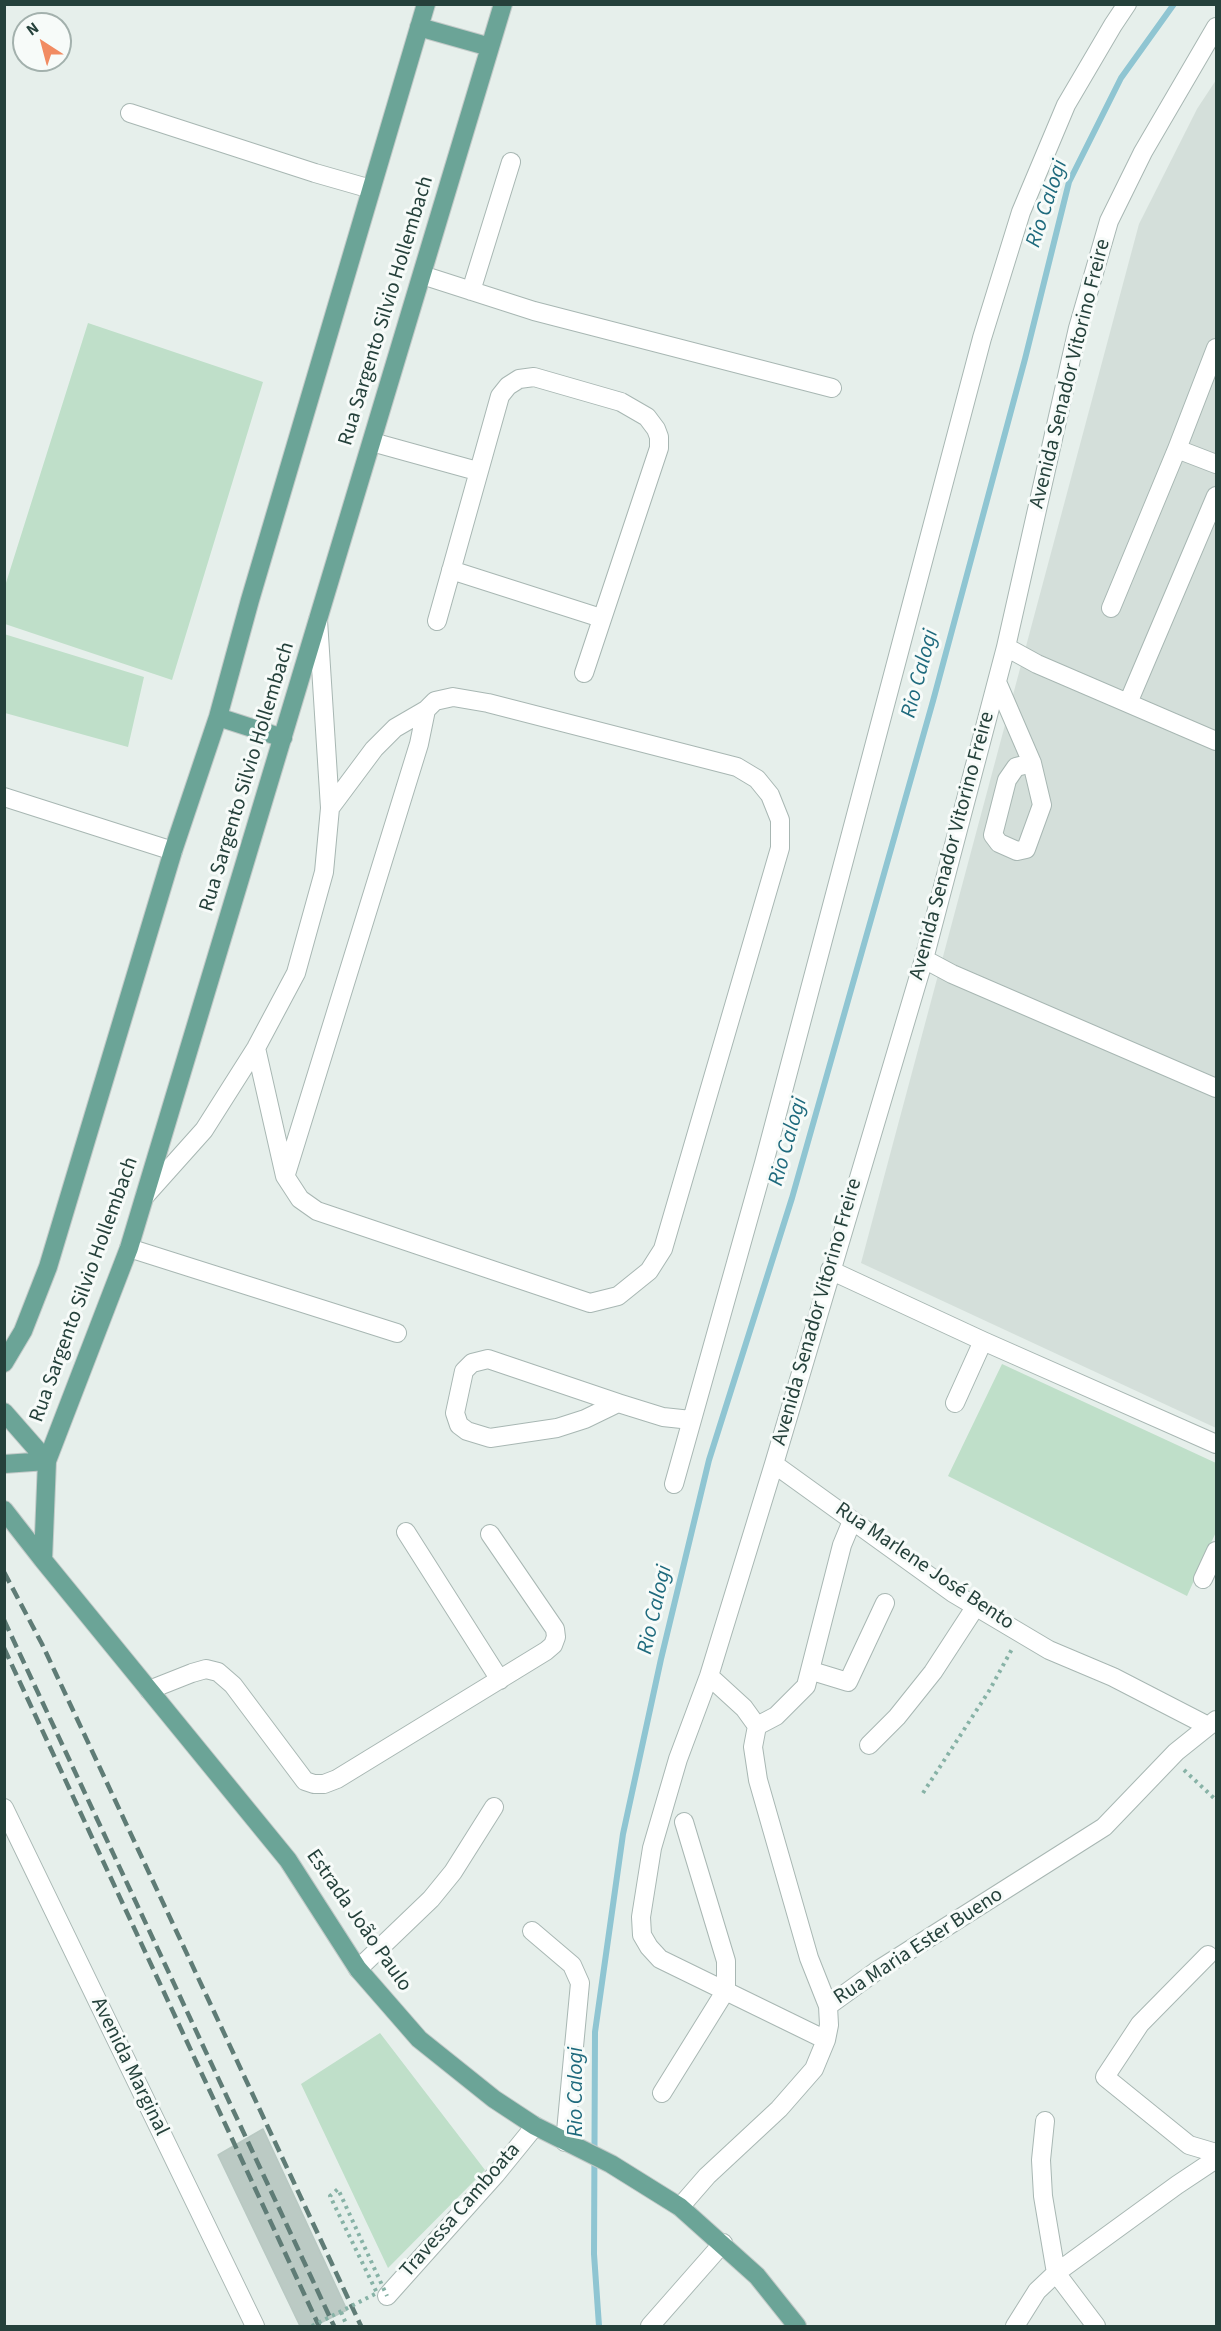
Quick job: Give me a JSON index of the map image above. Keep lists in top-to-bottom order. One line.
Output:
{"streets":{"main road":["Rua Sargento Silvio Hollembach","Estrada João Paulo"],"street":["Avenida Senador Vitorino Freire","Rua Marlene José Bento","Rua Maria Ester Bueno","Avenida Marginal","Travessa Camboata"]},"crossings":[["Rua Sargento Silvio Hollembach","Estrada João Paulo"],["Avenida Senador Vitorino Freire","Rua Marlene José Bento"],["Rua Marlene José Bento","Rua Maria Ester Bueno"],["Estrada João Paulo","Rua Maria Ester Bueno"],["Estrada João Paulo","Travessa Camboata"]],"water":["Rio Calogi"],"north":"top left"}
